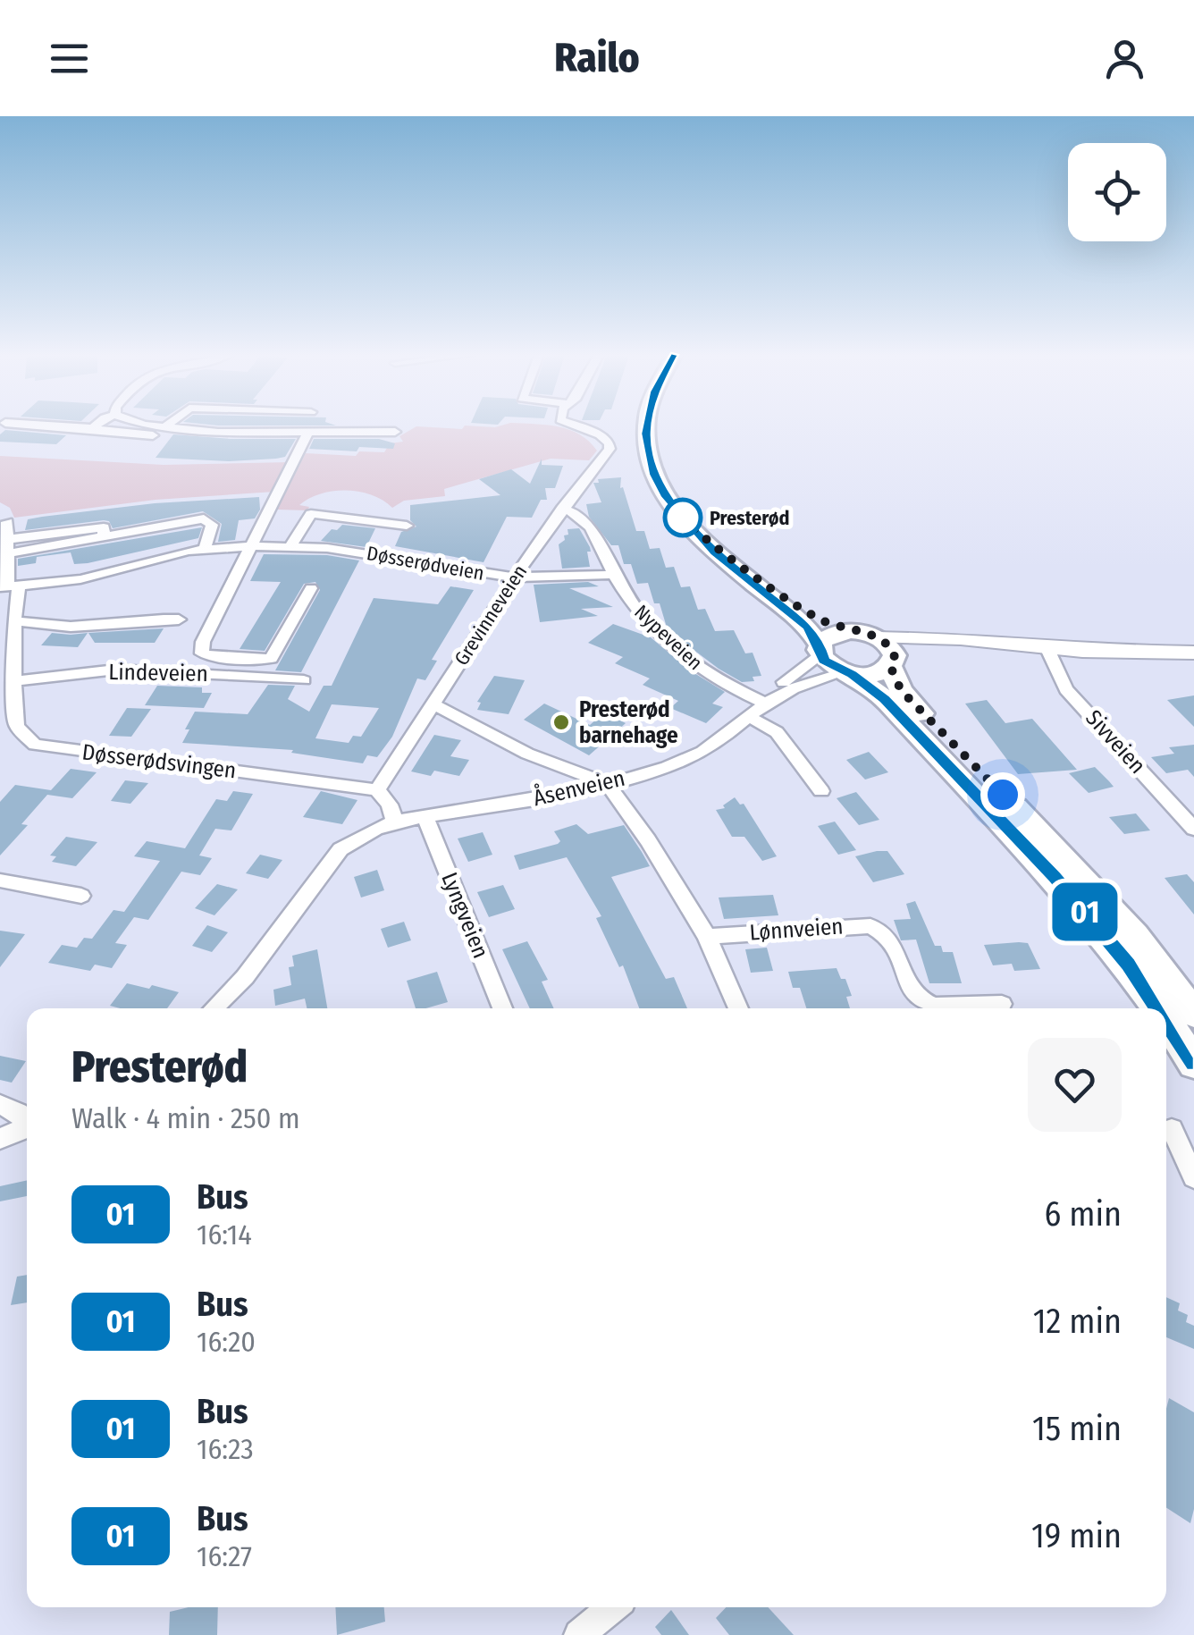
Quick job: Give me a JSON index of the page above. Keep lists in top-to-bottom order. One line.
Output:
{"streets":{"street":["Døsserødveien","Grevinneveien","Nypeveien","Lindeveien","Sivveien","Døsserødsvingen","Åsenveien","Lyngveien","Lønnveien"]},"crossings":[["Døsserødveien","Grevinneveien"],["Døsserødveien","Nypeveien"],["Døsserødveien","Lindeveien"],["Døsserødveien","Døsserødsvingen"],["Grevinneveien","Nypeveien"],["Grevinneveien","Døsserødsvingen"],["Nypeveien","Åsenveien"],["Lindeveien","Døsserødsvingen"],["Åsenveien","Lyngveien"]],"places":["Presterød","Presterød barnehage"],"lines":["bus line 01"],"page":{"header":"Railo","on_map":"01","heading":["Presterød","Walk · 4 min · 250 m"],"list":[{"mark":"01","name":"Bus","note":"16:14","value":"6 min"},{"mark":"01","name":"Bus","note":"16:20","value":"12 min"},{"mark":"01","name":"Bus","note":"16:23","value":"15 min"},{"mark":"01","name":"Bus","note":"16:27","value":"19 min"}]}}
